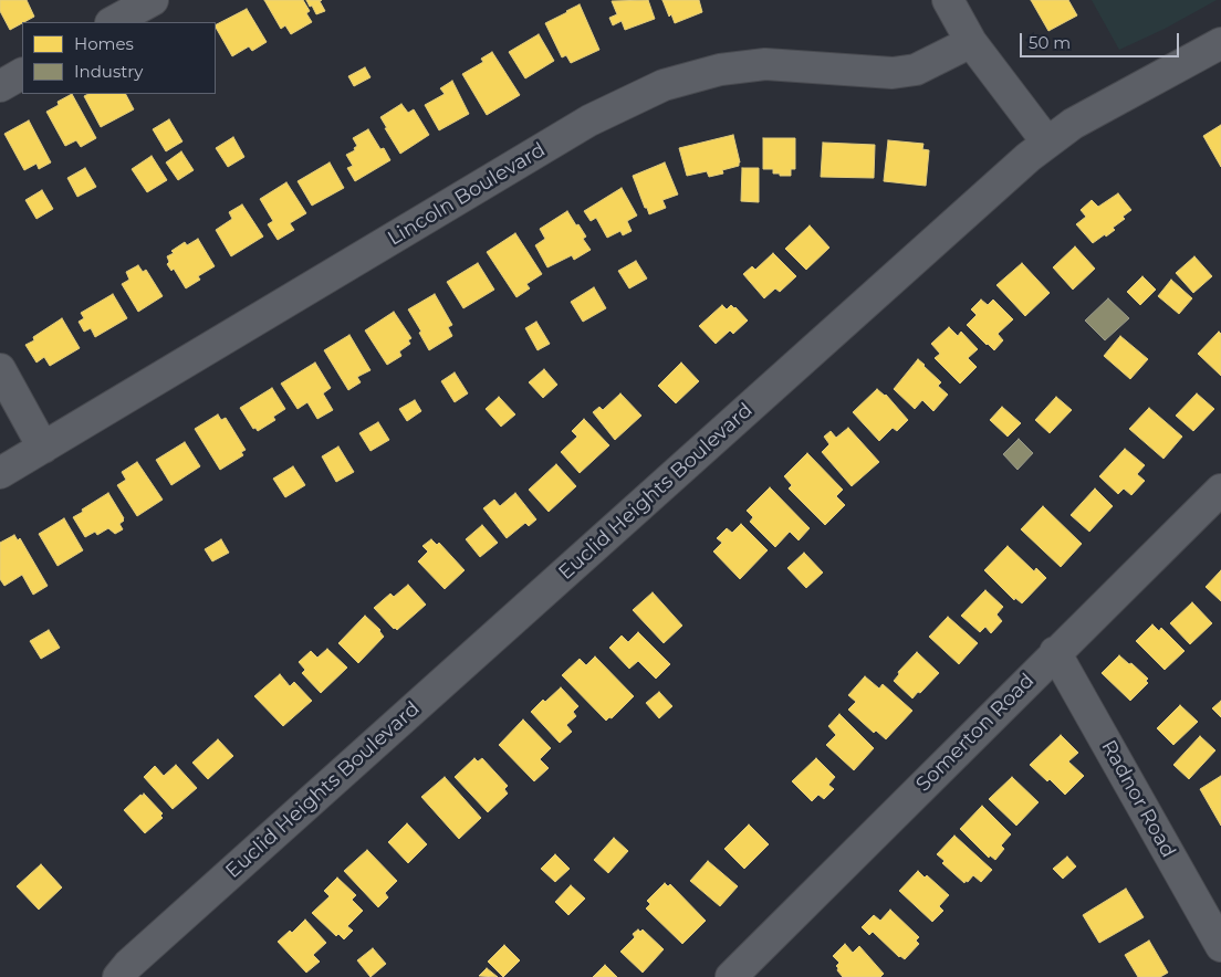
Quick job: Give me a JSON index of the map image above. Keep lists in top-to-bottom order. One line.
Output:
{"streets":{"street":["Lincoln Boulevard","Euclid Heights Boulevard","Somerton Road","Radnor Road"]},"crossings":[["Somerton Road","Radnor Road"]],"legend":["Homes","Industry"],"scale_bar":"50 m"}
